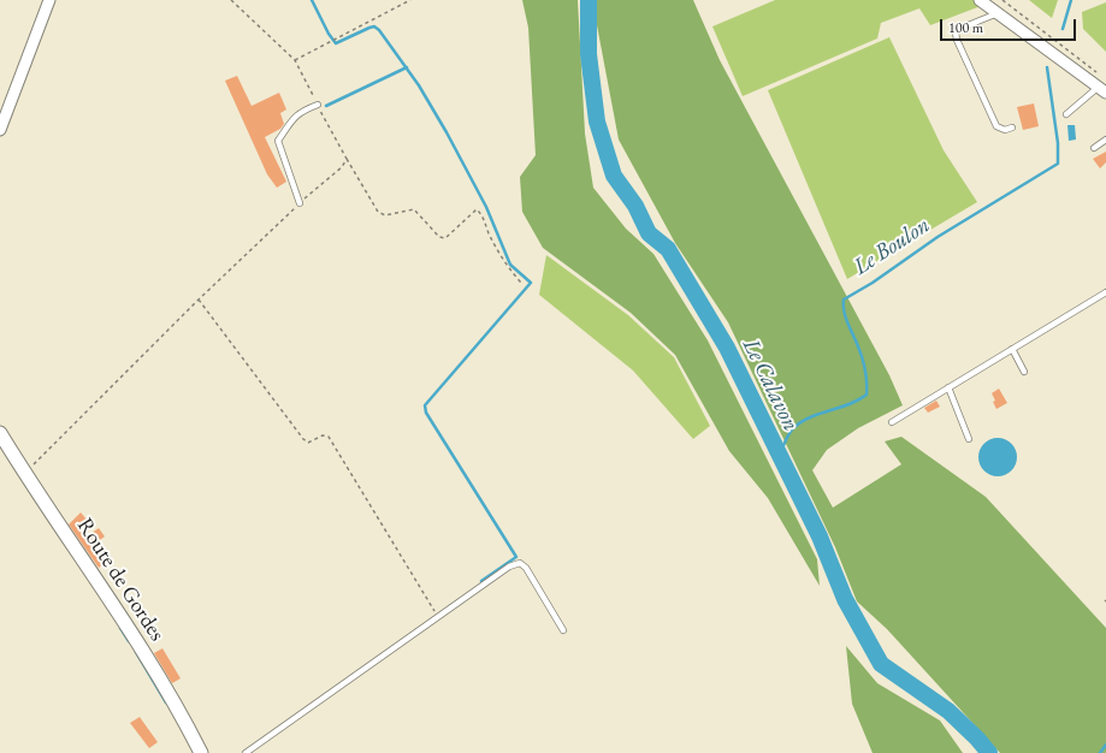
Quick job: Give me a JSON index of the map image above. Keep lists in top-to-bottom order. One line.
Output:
{"streets":{"street":["Route de Gordes"]},"water":["Le Boulon","Le Calavon"],"scale_bar":"100 m"}
